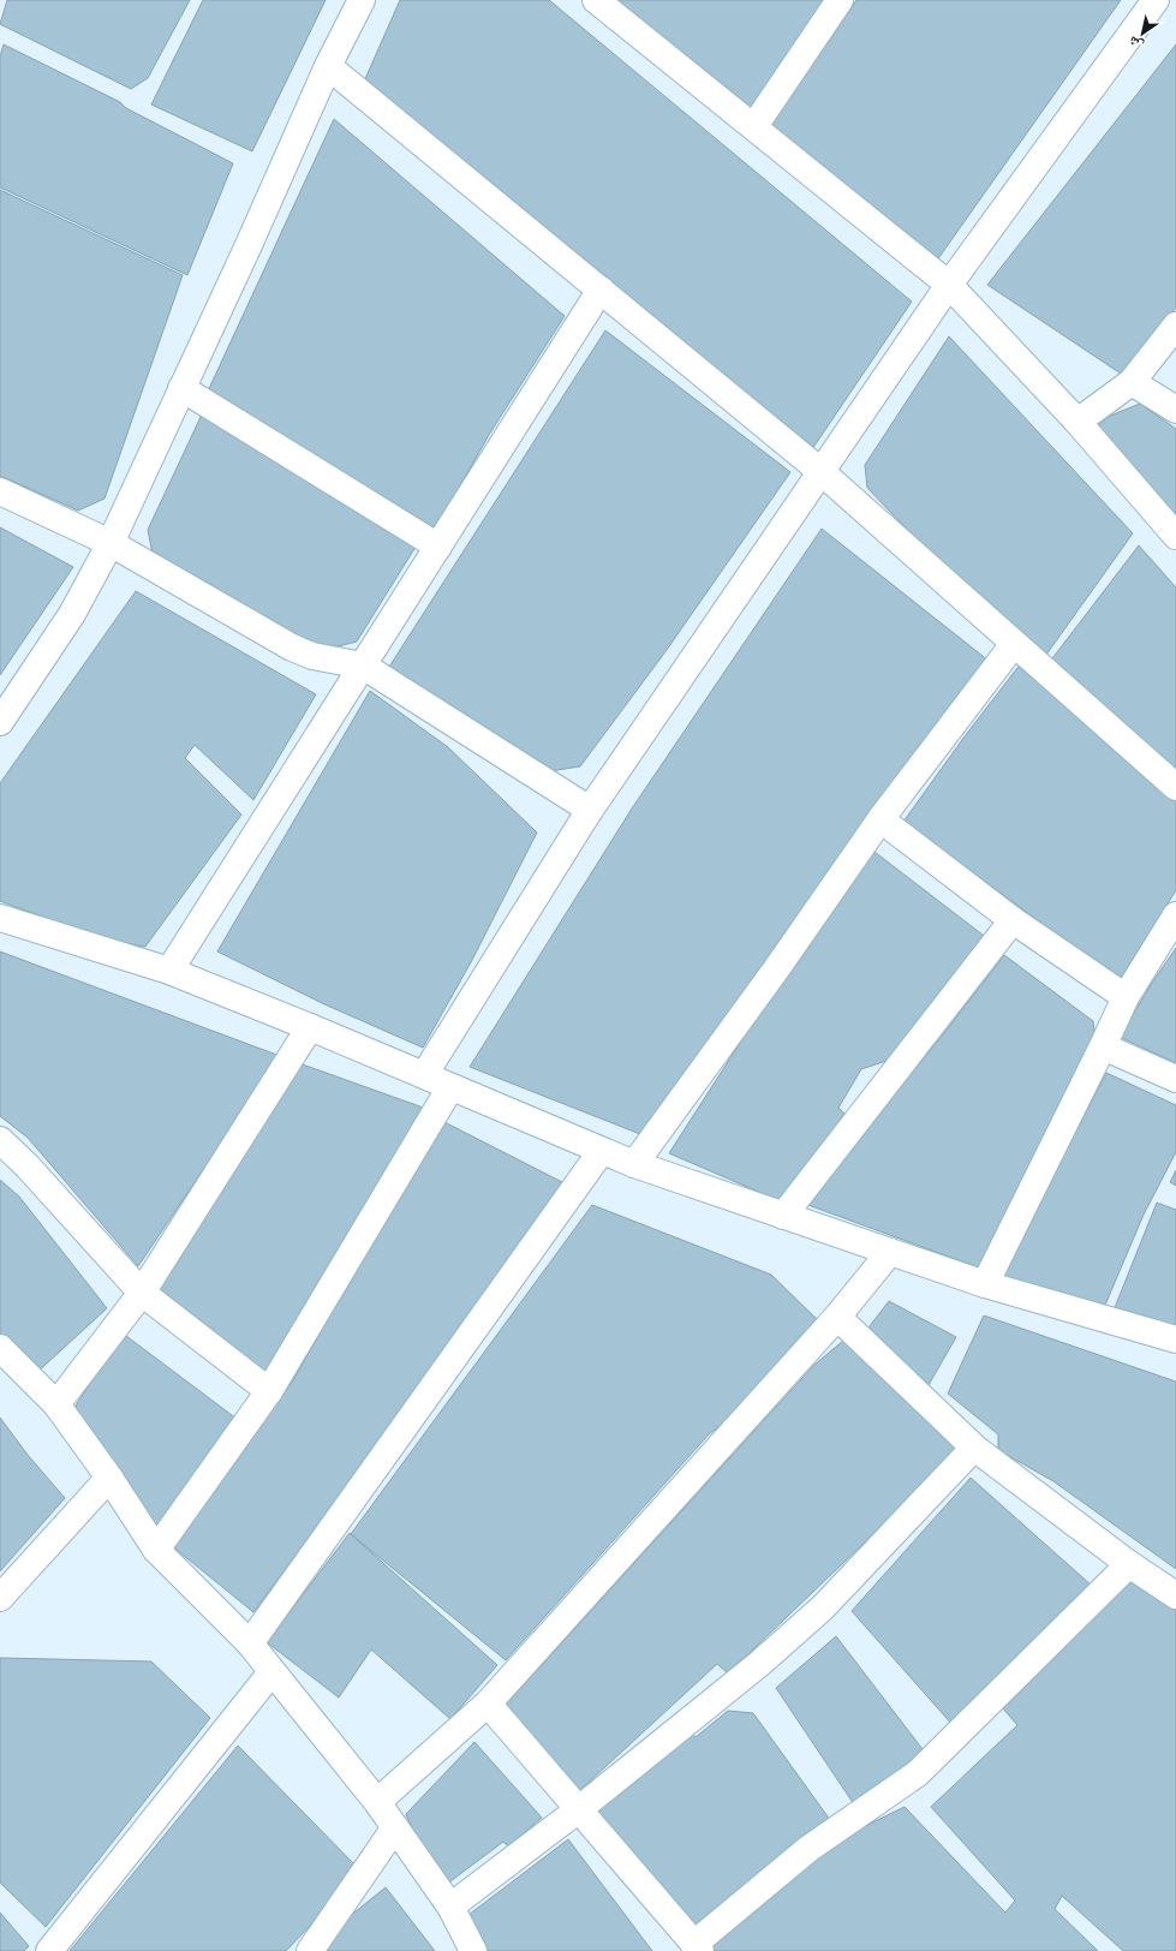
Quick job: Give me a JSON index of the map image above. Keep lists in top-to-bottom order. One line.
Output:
{"north":"bottom left"}
